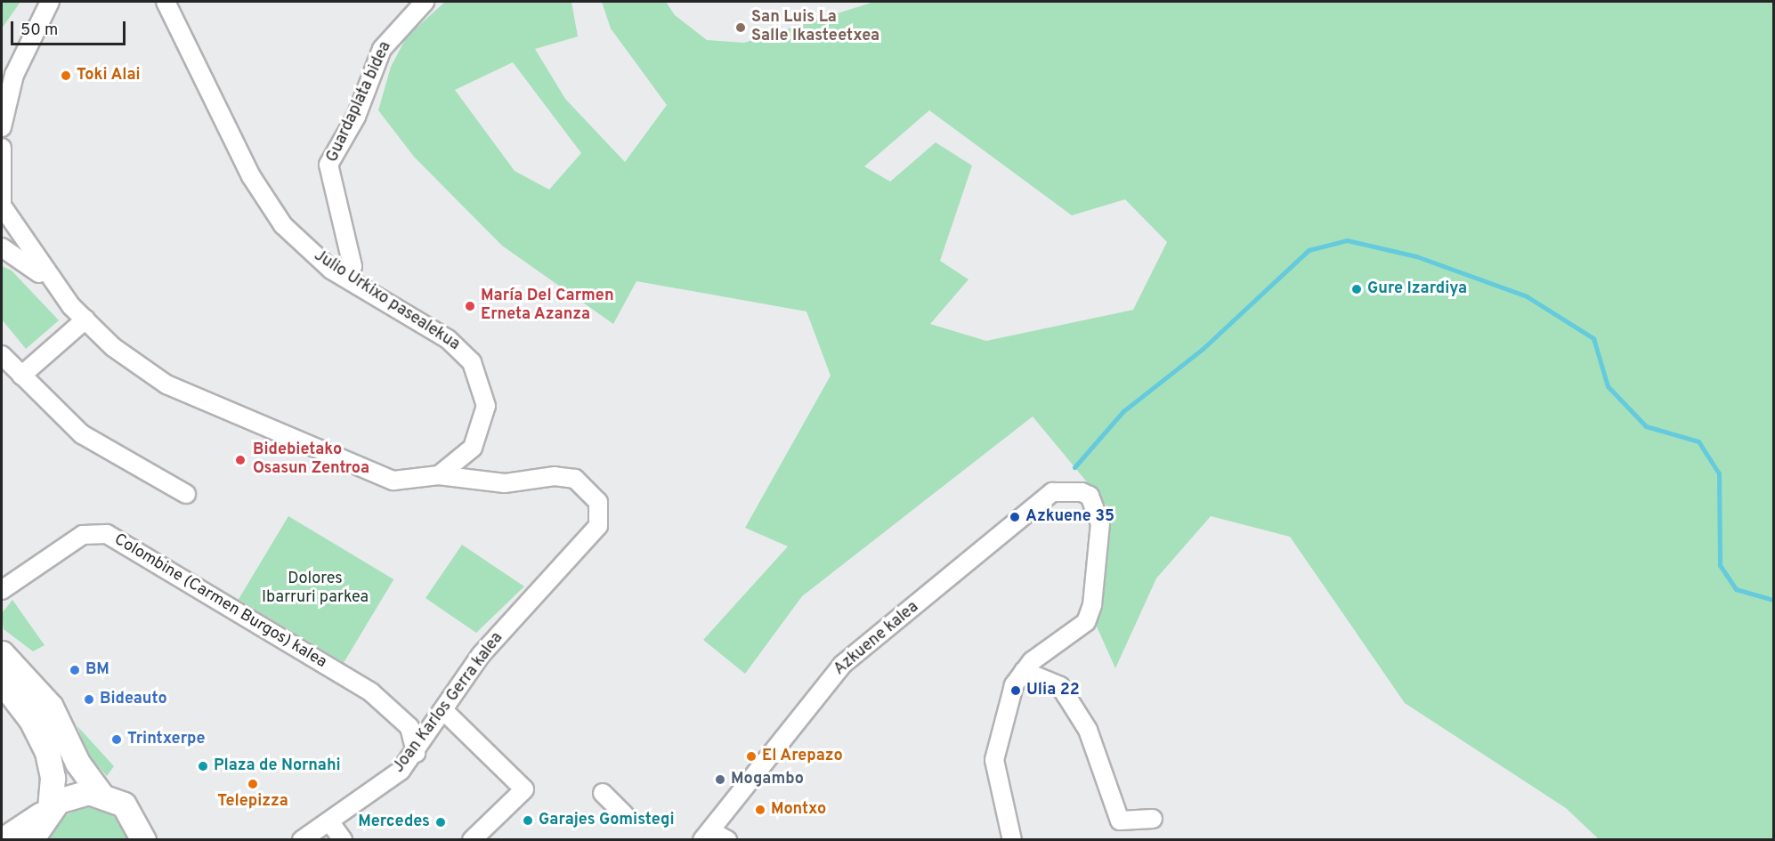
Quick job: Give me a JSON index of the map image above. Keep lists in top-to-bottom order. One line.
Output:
{"streets":{"street":["Guardaplata bidea","Julio Urkixo pasealekua","Colombine (Carmen Burgos) kalea","Azkuene kalea","Joan Karlos Gerra kalea"]},"crossings":[["Guardaplata bidea","Julio Urkixo pasealekua"],["Julio Urkixo pasealekua","Joan Karlos Gerra kalea"],["Colombine (Carmen Burgos) kalea","Joan Karlos Gerra kalea"]],"parks":["Dolores Ibarruri parkea"],"places":["San Luis La Salle Ikasteetxea","Toki Alai","Gure Izardiya","María Del Carmen Erneta Azanza","Bidebietako Osasun Zentroa","Azkuene 35","BM","Ulia 22","Bideauto","Trintxerpe","El Arepazo","Plaza de Nornahi","Mogambo","Telepizza","Montxo","Garajes Gomistegi","Mercedes"],"scale_bar":"50 m"}
